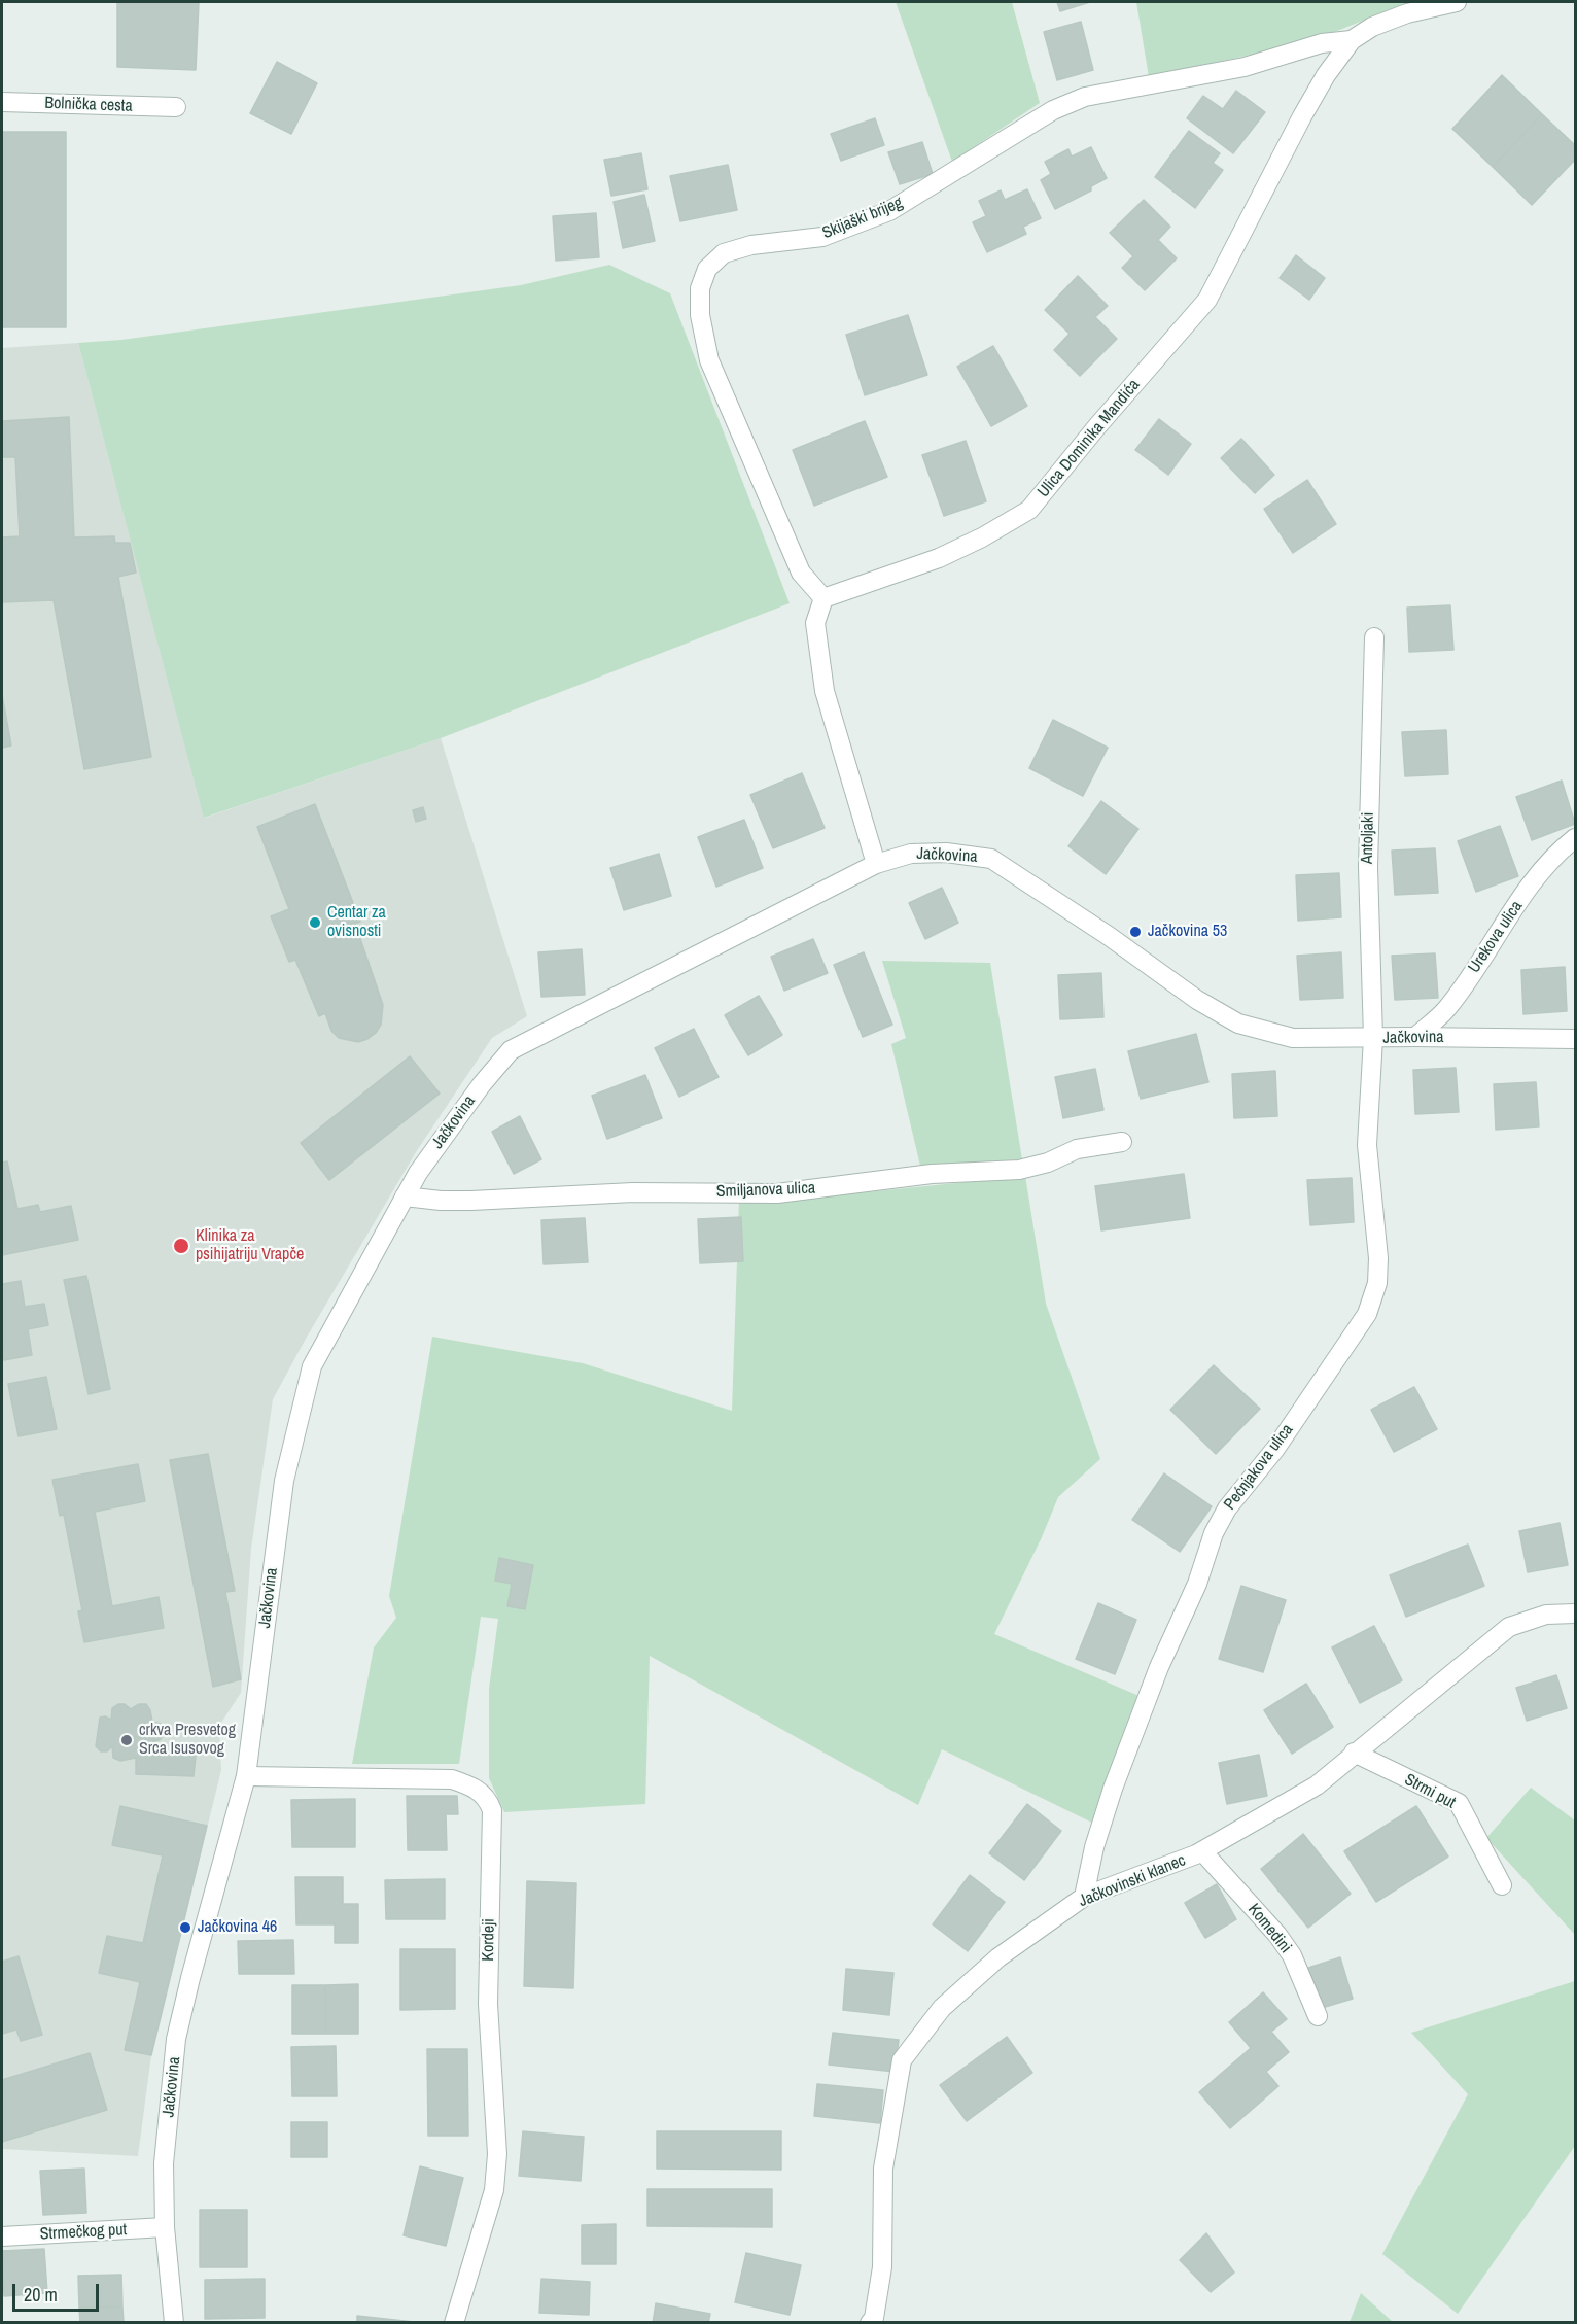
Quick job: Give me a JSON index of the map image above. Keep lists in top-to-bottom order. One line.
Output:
{"streets":{"street":["Bolnička cesta","Skijaški brijeg","Ulica Dominika Mandića","Antoljaki","Jačkovina","Urekova ulica","Smiljanova ulica","Pećnjakova ulica","Strmi put","Jačkovinski klanec","Komedini","Kordeji","Strmečkog put"]},"crossings":[["Skijaški brijeg","Ulica Dominika Mandića"],["Antoljaki","Jačkovina"],["Antoljaki","Pećnjakova ulica"],["Jačkovina","Urekova ulica"],["Jačkovina","Smiljanova ulica"],["Jačkovina","Pećnjakova ulica"],["Jačkovina","Kordeji"],["Jačkovina","Strmečkog put"],["Pećnjakova ulica","Jačkovinski klanec"],["Strmi put","Jačkovinski klanec"],["Jačkovinski klanec","Komedini"]],"places":["Centar za ovisnosti","Jačkovina 53","Klinika za psihijatriju Vrapče","crkva Presvetog Srca Isusovog","Jačkovina 46"],"scale_bar":"20 m"}
